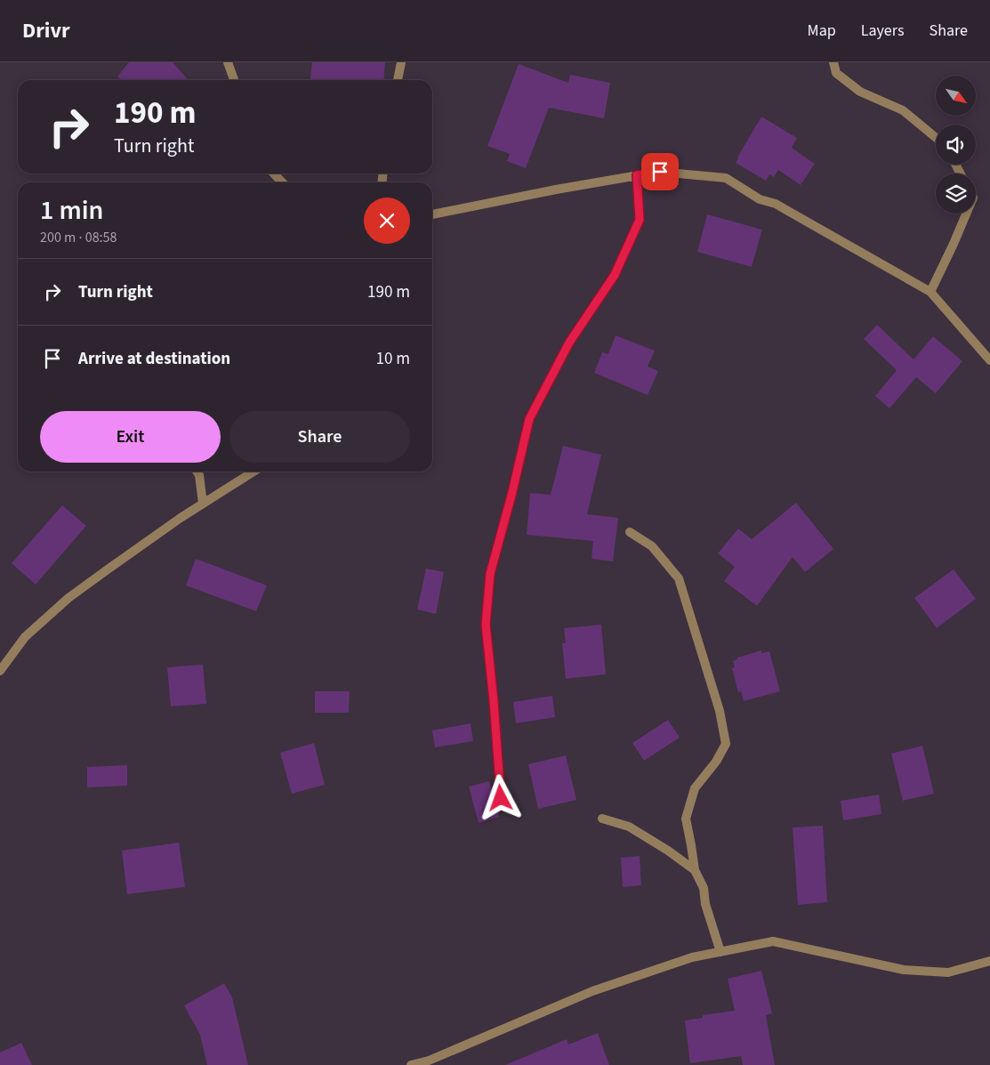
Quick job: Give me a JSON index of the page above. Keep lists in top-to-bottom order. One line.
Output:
{"north":"bottom right","page":{"header":"Drivr","nav":["Map","Layers","Share"],"turn":["190 m","Turn right"],"heading":["1 min","200 m · 08:58"],"list":[{"name":"Turn right","value":"190 m"},{"name":"Arrive at destination","value":"10 m"}],"buttons":["Exit","Share"]}}
